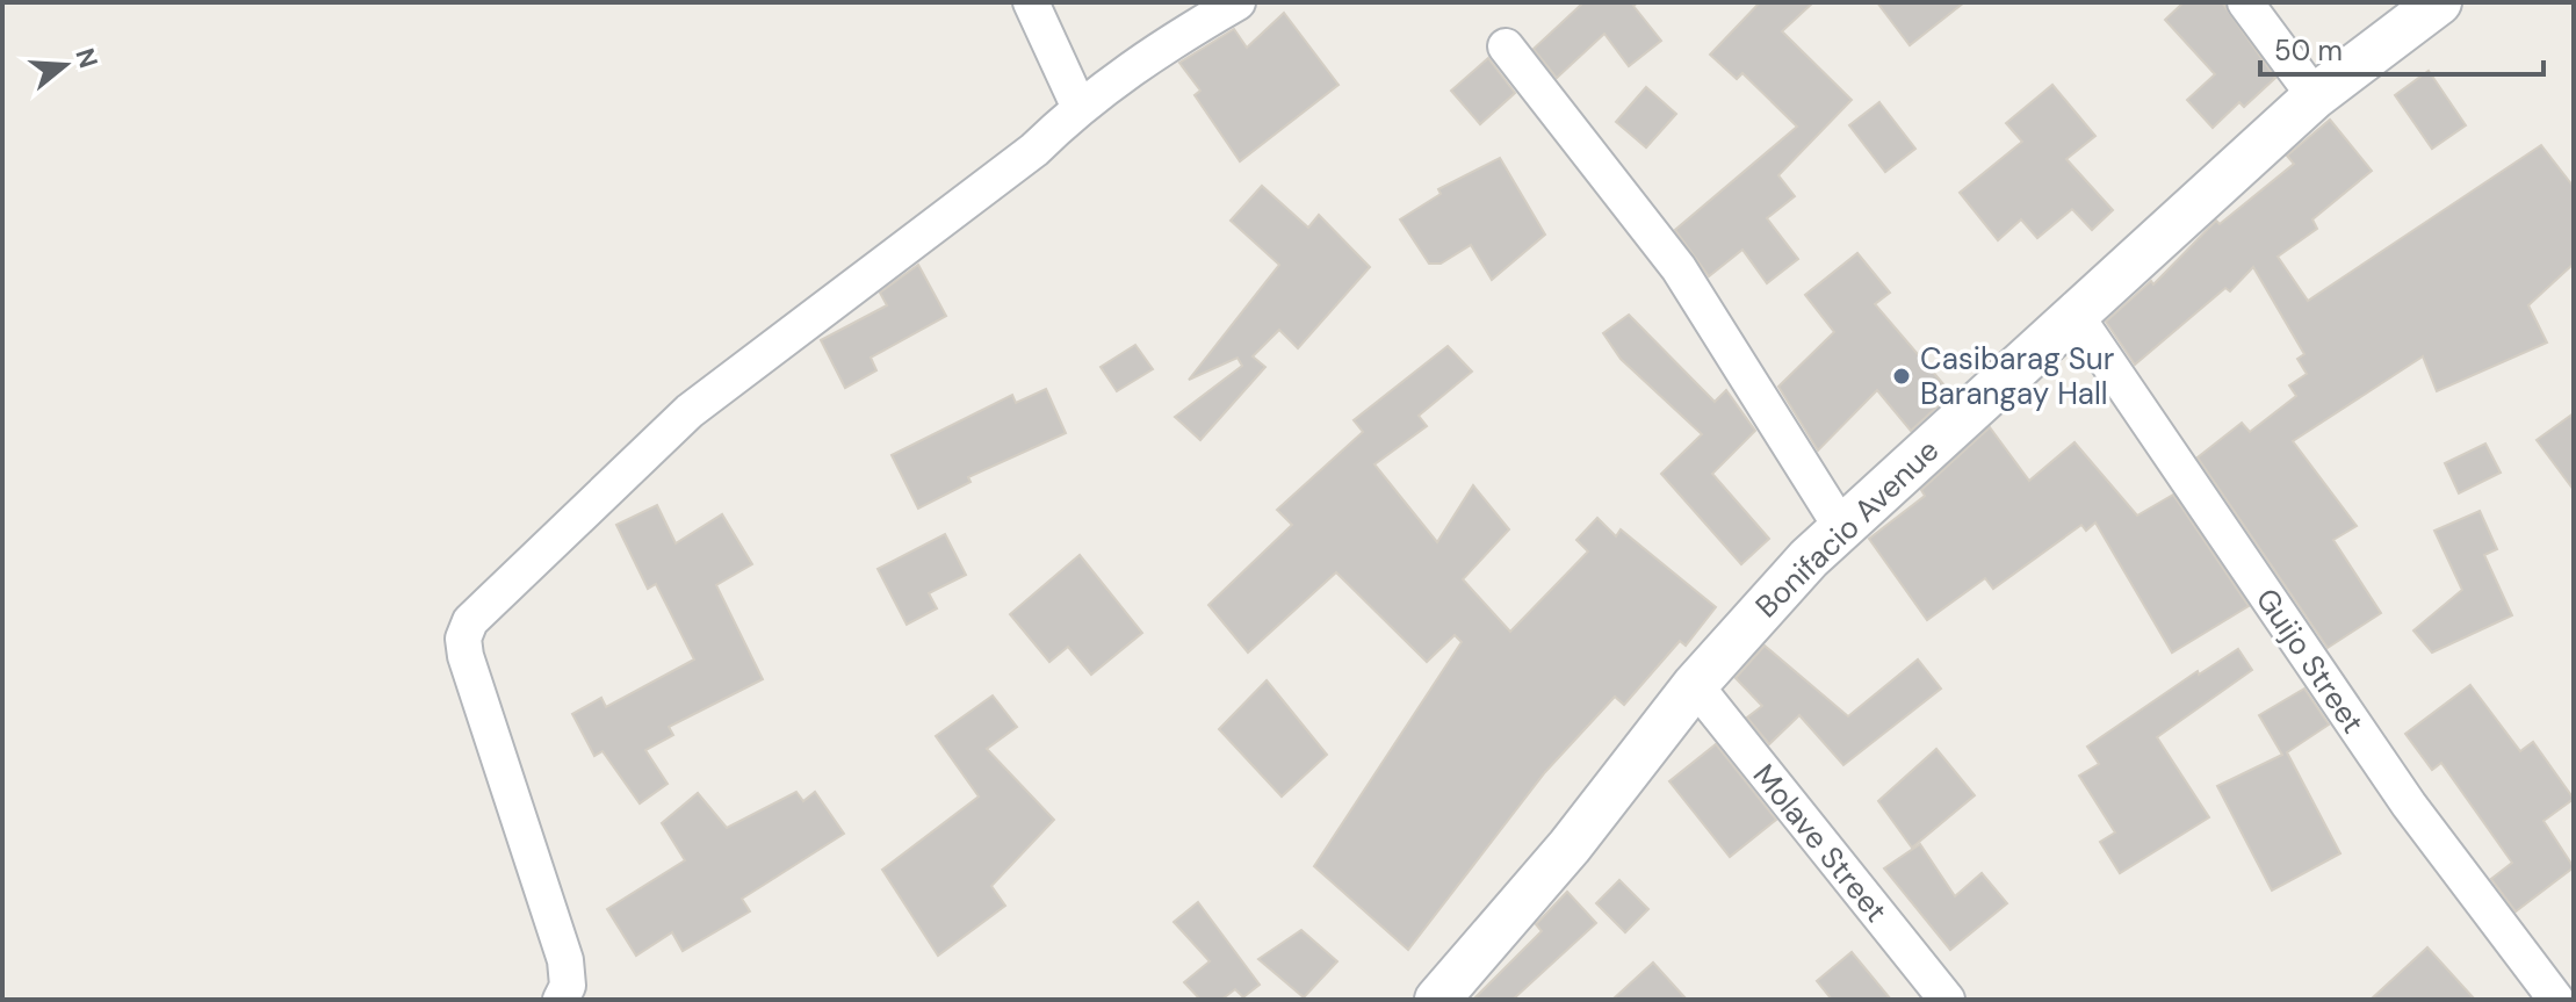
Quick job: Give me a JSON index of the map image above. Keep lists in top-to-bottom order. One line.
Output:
{"streets":{"street":["Bonifacio Avenue","Guijo Street","Molave Street"]},"crossings":[["Bonifacio Avenue","Guijo Street"],["Bonifacio Avenue","Molave Street"]],"places":["Casibarag Sur Barangay Hall"],"scale_bar":"50 m","north":"right"}
